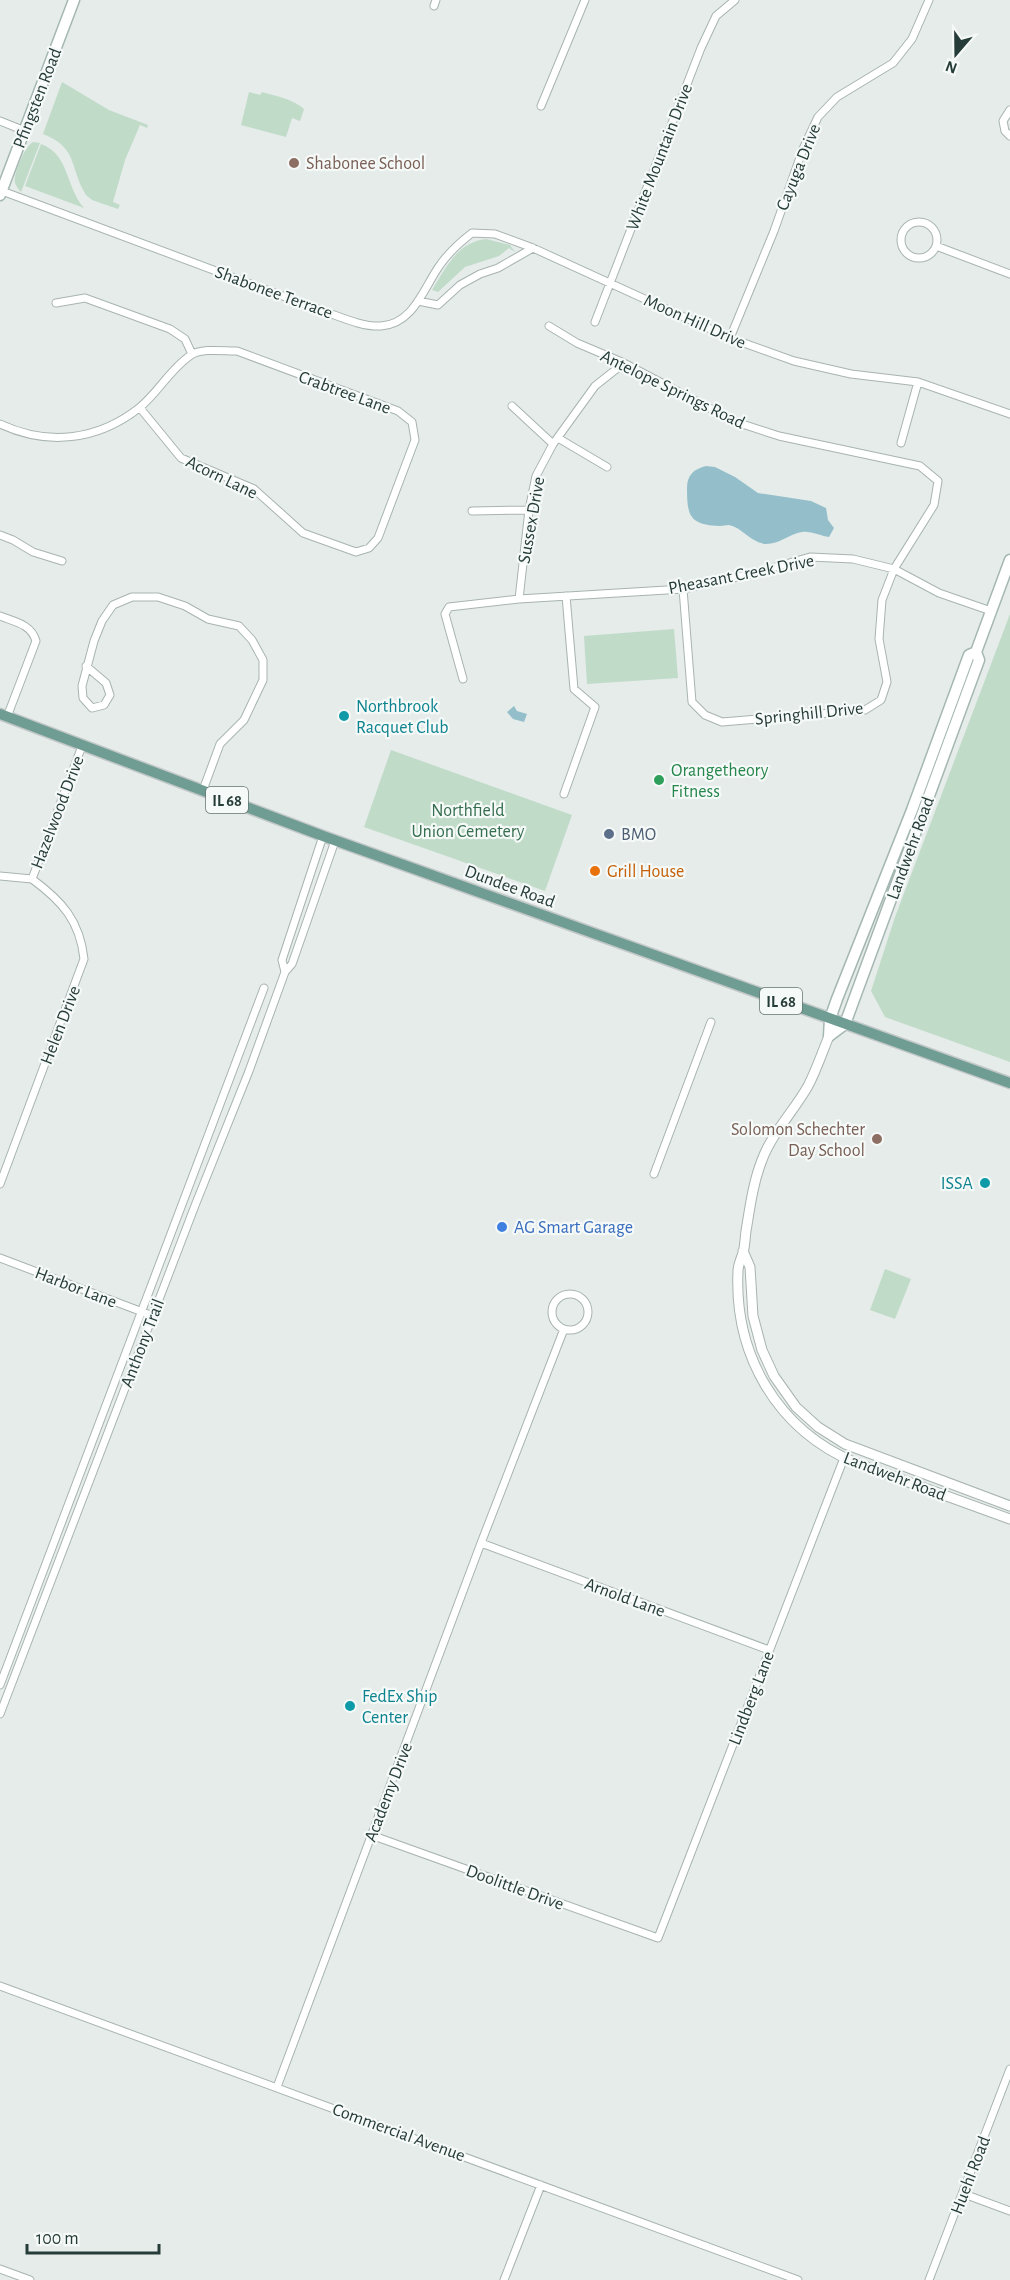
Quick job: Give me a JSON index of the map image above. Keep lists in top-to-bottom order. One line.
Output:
{"streets":{"main road":["Pfingsten Road","IL 68","Landwehr Road","Dundee Road"],"street":["White Mountain Drive","Cayuga Drive","Shabonee Terrace","Moon Hill Drive","Antelope Springs Road","Crabtree Lane","Acorn Lane","Sussex Drive","Pheasant Creek Drive","Springhill Drive","Hazelwood Drive","Helen Drive","Harbor Lane","Anthony Trail","Arnold Lane","Lindberg Lane","Academy Drive","Doolittle Drive","Commercial Avenue","Huehl Road"]},"crossings":[["Pfingsten Road","Shabonee Terrace"],["White Mountain Drive","Moon Hill Drive"],["Cayuga Drive","Moon Hill Drive"],["Shabonee Terrace","Moon Hill Drive"],["Antelope Springs Road","Sussex Drive"],["Antelope Springs Road","Springhill Drive"],["Crabtree Lane","Acorn Lane"],["Sussex Drive","Pheasant Creek Drive"],["Pheasant Creek Drive","Springhill Drive"],["Pheasant Creek Drive","Landwehr Road"],["Hazelwood Drive","Dundee Road"],["Hazelwood Drive","Helen Drive"],["Landwehr Road","Dundee Road"],["Landwehr Road","Lindberg Lane"],["Dundee Road","Anthony Trail"],["Harbor Lane","Anthony Trail"],["Arnold Lane","Lindberg Lane"],["Arnold Lane","Academy Drive"],["Lindberg Lane","Doolittle Drive"],["Academy Drive","Doolittle Drive"],["Academy Drive","Commercial Avenue"]],"parks":["Northfield Union Cemetery"],"places":["Shabonee School","Northbrook Racquet Club","Orangetheory Fitness","BMO","Grill House","Solomon Schechter Day School","ISSA","AG Smart Garage","FedEx Ship Center"],"scale_bar":"100 m","north":"bottom"}
